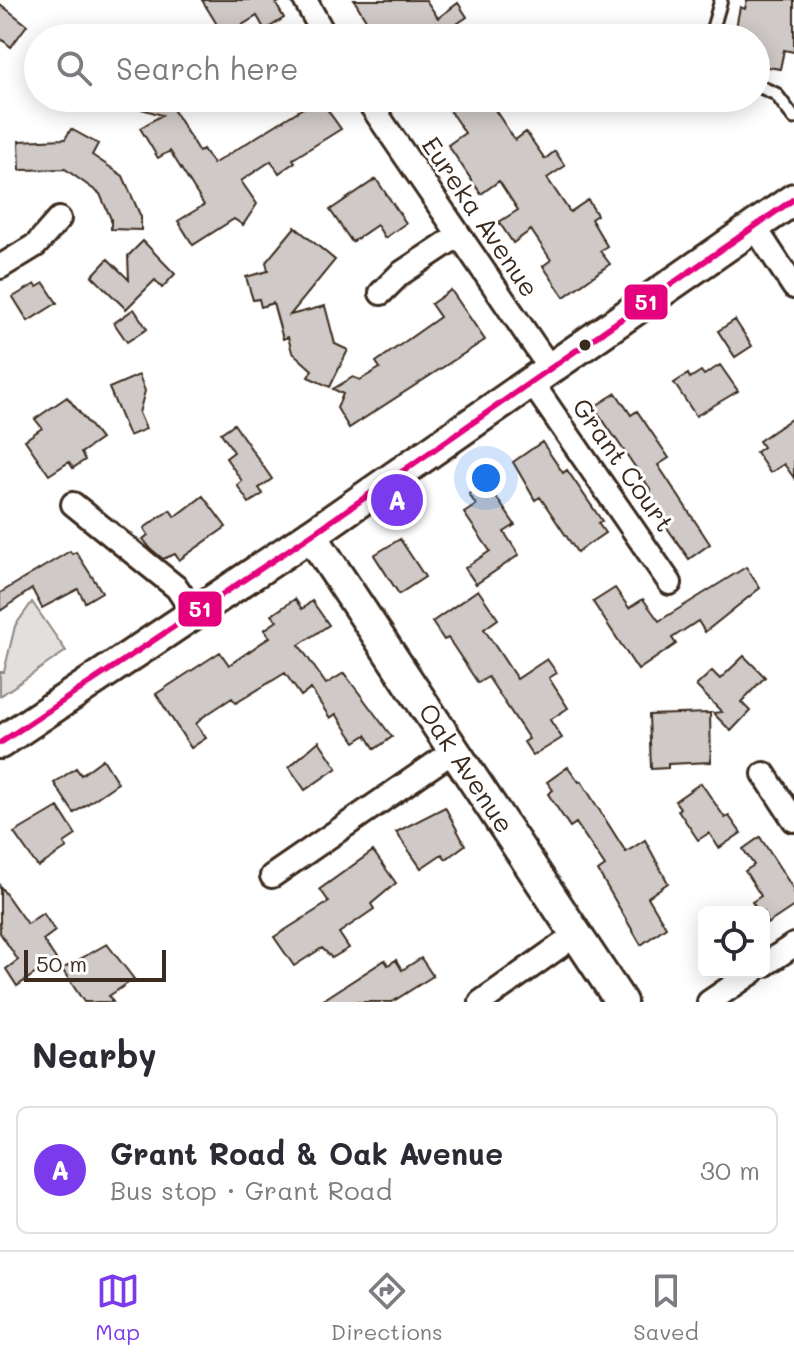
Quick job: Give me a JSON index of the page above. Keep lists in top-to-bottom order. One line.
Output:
{"streets":{"main road":["Oak Avenue"],"street":["Eureka Avenue","Grant Court"]},"crossings":[["Eureka Avenue","Grant Court"]],"lines":["transit line 51"],"scale_bar":"50 m","page":{"search":"Search here","pins":"A","scale":"50 m","heading":"Nearby","list":[{"mark":"A","name":"Grant Road & Oak Avenue","note":"Bus stop · Grant Road","value":"30 m"}],"nav":["Map","Directions","Saved"]}}
